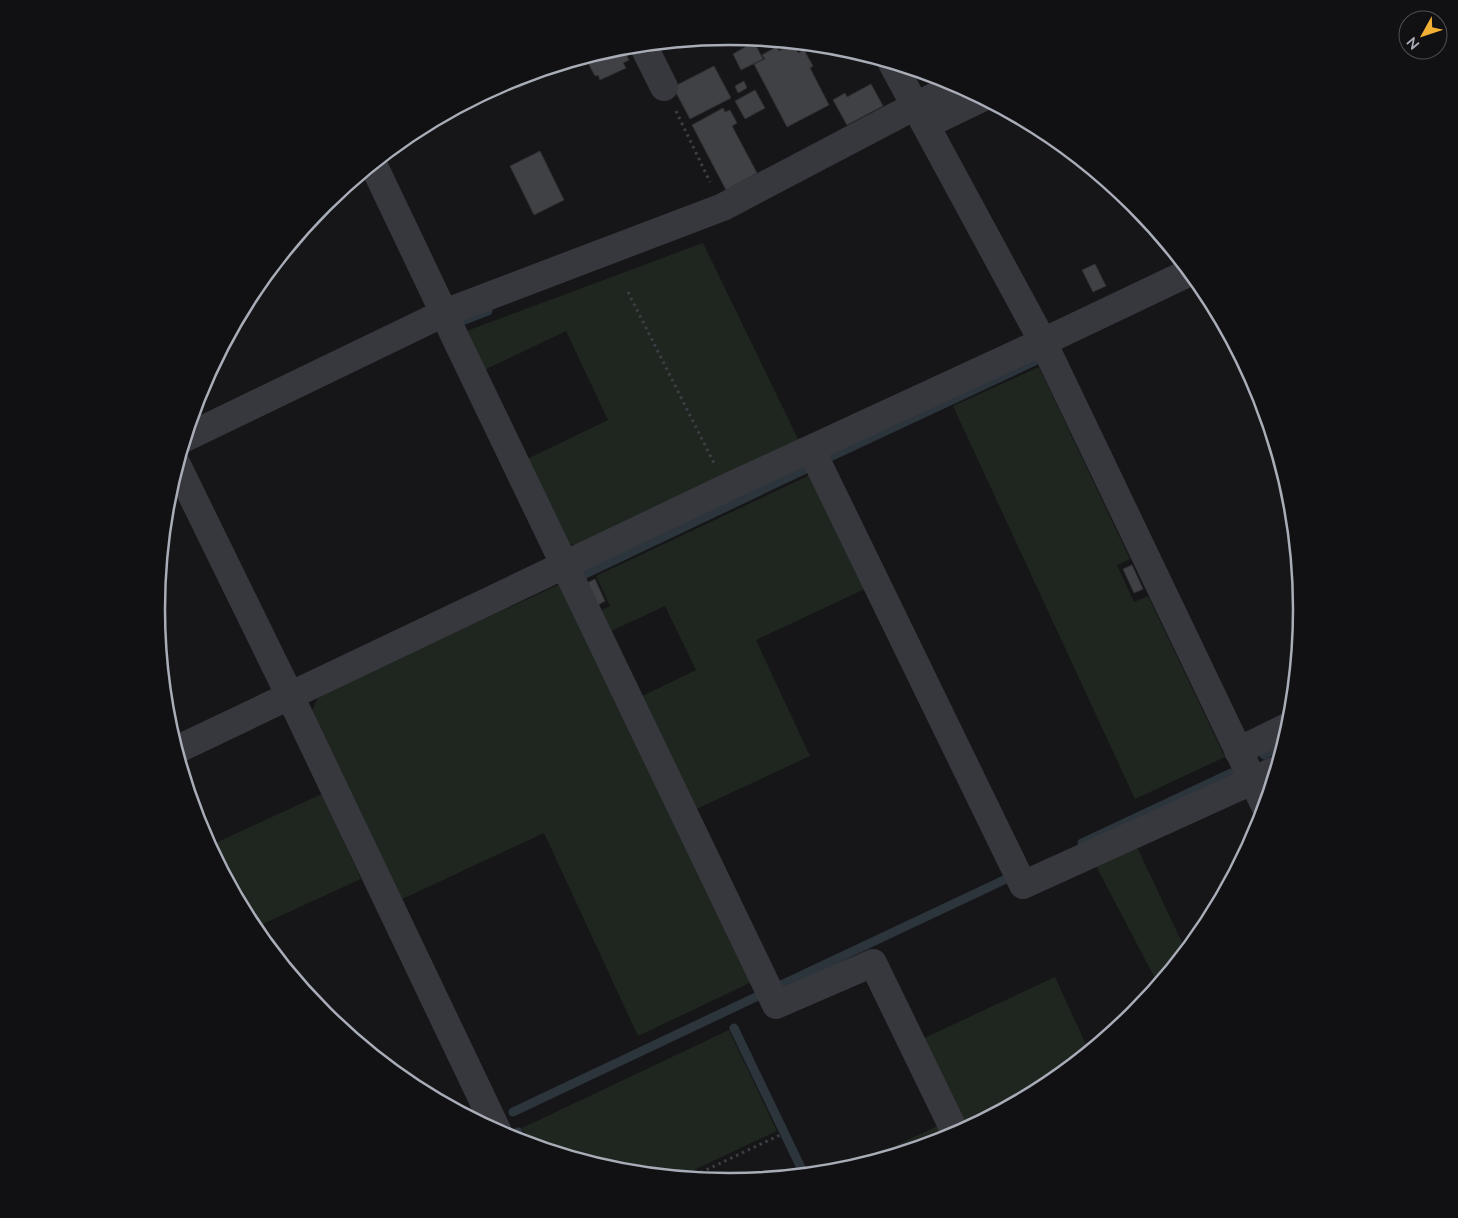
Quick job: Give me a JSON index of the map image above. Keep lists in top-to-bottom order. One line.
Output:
{"north":"bottom left"}
